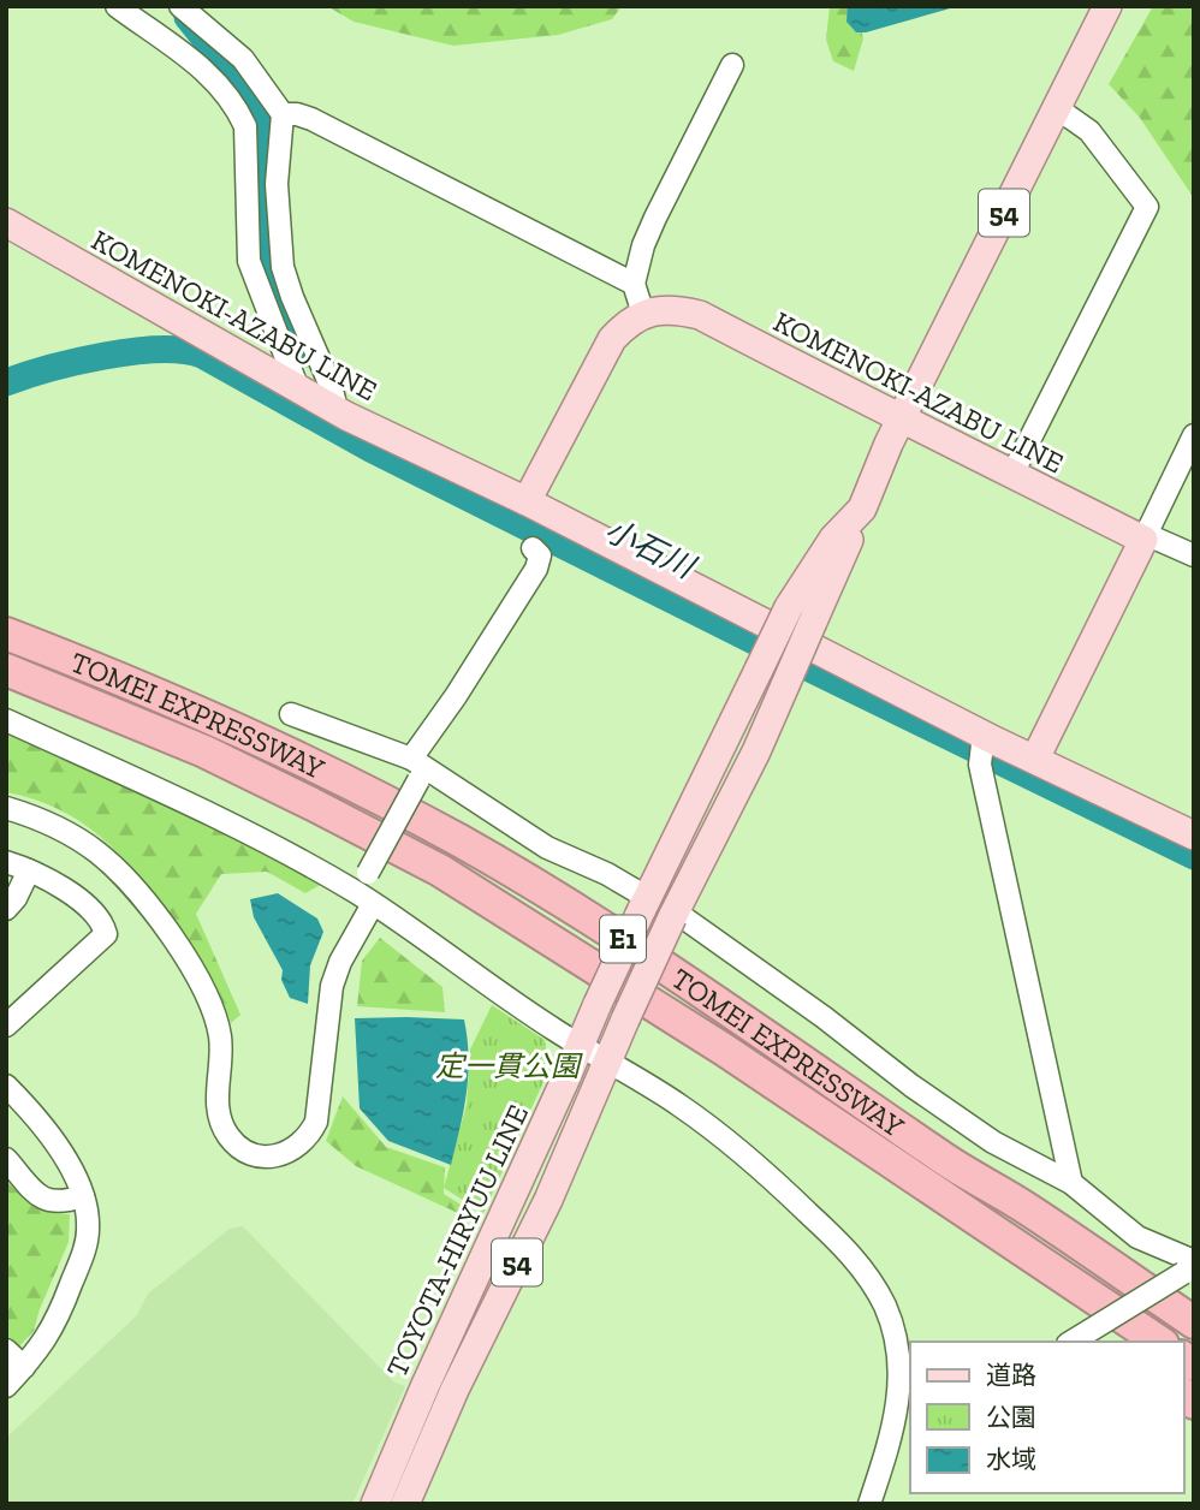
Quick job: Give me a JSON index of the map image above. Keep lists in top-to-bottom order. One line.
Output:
{"streets":{"highway":["TOMEI EXPRESSWAY","E1"],"main road":["54","KOMENOKI-AZABU LINE","TOYOTA-HIRYUU LINE"]},"crossings":[["54","KOMENOKI-AZABU LINE"],["54","TOYOTA-HIRYUU LINE"]],"water":["小石川"],"parks":["定一貫公園"],"legend":["道路","公園","水域"]}
